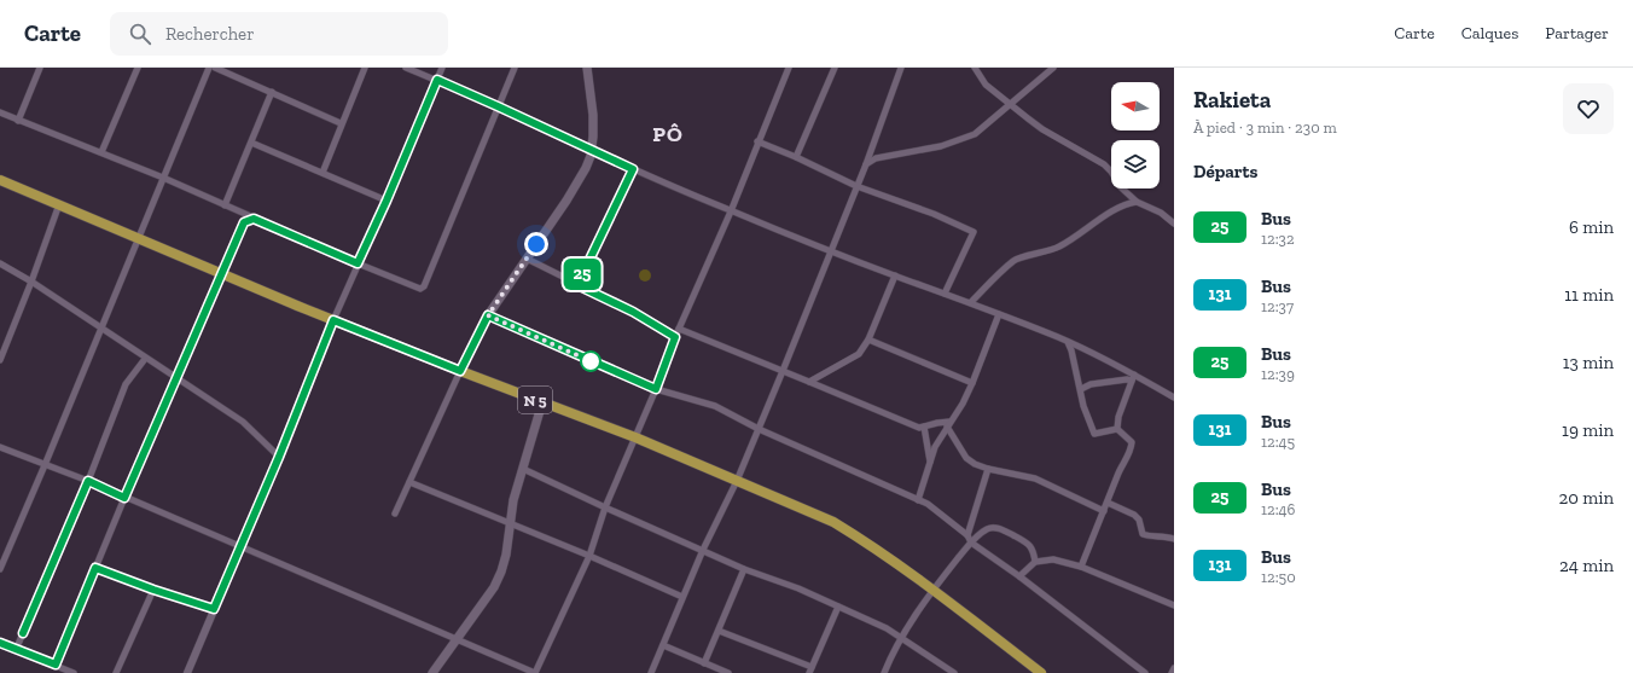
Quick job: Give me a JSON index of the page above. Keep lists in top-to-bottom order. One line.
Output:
{"streets":{"highway":["N 5"]},"districts":["PÔ"],"lines":["bus line 25"],"north":"left","page":{"header":"Carte","search":"Rechercher","nav":["Carte","Calques","Partager"],"on_map":"25","heading":[["Rakieta","À pied · 3 min · 230 m"],"Départs"],"list":[{"mark":"25","name":"Bus","note":"12:32","value":"6 min"},{"mark":"131","name":"Bus","note":"12:37","value":"11 min"},{"mark":"25","name":"Bus","note":"12:39","value":"13 min"},{"mark":"131","name":"Bus","note":"12:45","value":"19 min"},{"mark":"25","name":"Bus","note":"12:46","value":"20 min"},{"mark":"131","name":"Bus","note":"12:50","value":"24 min"}]}}
